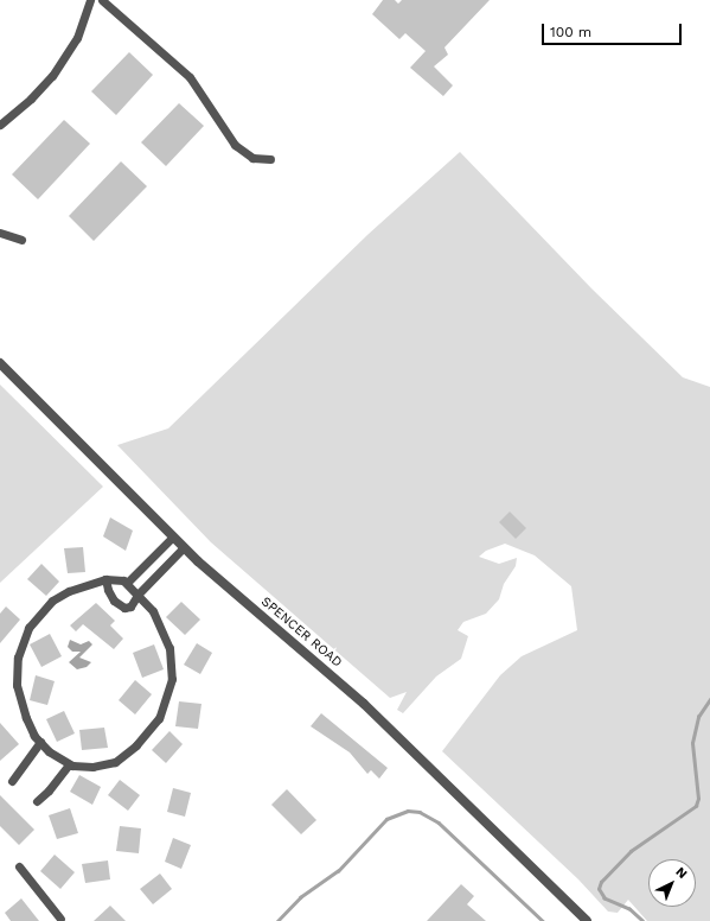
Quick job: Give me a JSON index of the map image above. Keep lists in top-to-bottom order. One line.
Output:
{"streets":{"street":["SPENCER ROAD"]},"scale_bar":"100 m","north":"top right"}
